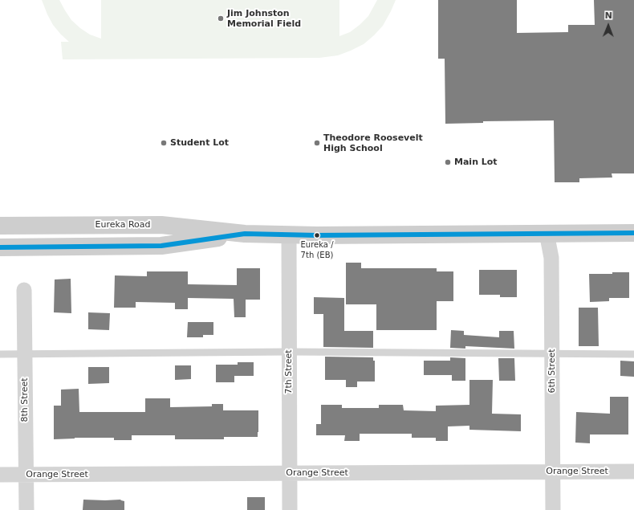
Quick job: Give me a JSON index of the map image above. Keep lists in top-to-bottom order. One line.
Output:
{"streets":{"main road":["Eureka Road"],"street":["6th Street","7th Street","8th Street","Orange Street"]},"crossings":[["Eureka Road","6th Street"],["Eureka Road","7th Street"],["6th Street","Orange Street"],["7th Street","Orange Street"],["8th Street","Orange Street"]],"places":["Jim Johnston Memorial Field","Student Lot","Theodore Roosevelt High School","Main Lot","Eureka / 7th (EB)"],"north":"top"}
